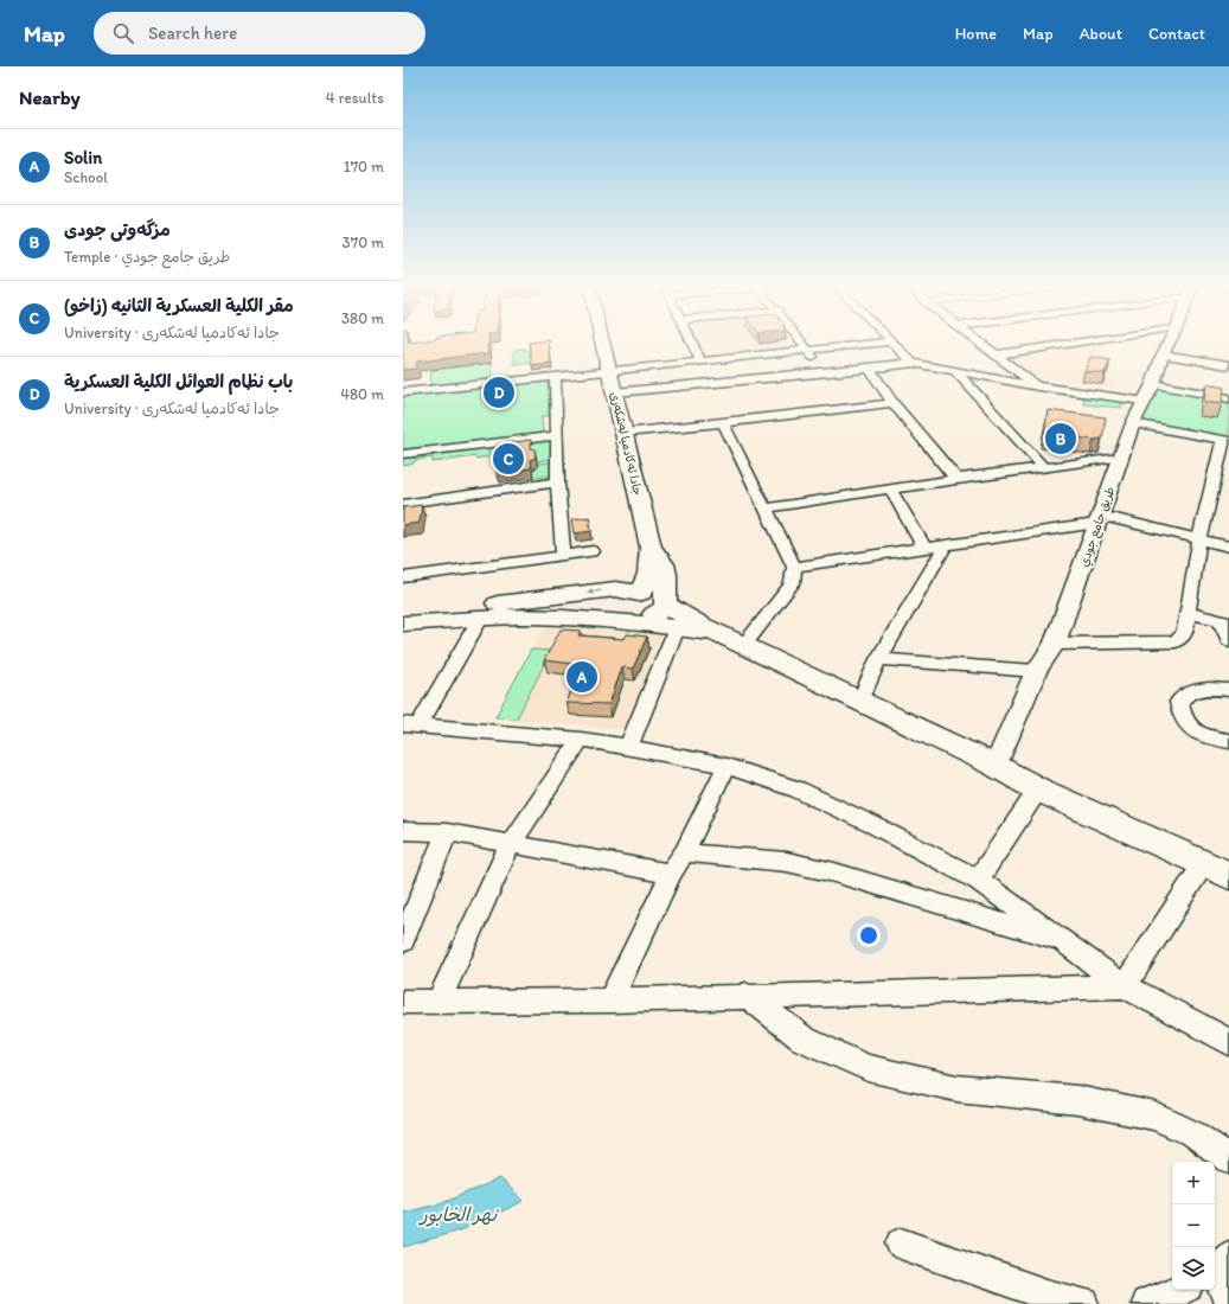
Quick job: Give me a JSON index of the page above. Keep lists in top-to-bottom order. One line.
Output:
{"streets":{"main road":["جادا ئه‌كادميا له‌شكه‌رى"],"street":["طريق جامع جودي"]},"water":["نهر الخابور"],"page":{"header":"Map","search":"Search here","nav":["Home","Map","About","Contact"],"heading":["Nearby","4 results"],"list":[{"mark":"A","name":"Solin","note":"School","value":"170 m"},{"mark":"B","name":"مزگەوتی جودی","note":"Temple · طريق جامع جودي","value":"370 m"},{"mark":"C","name":"مقر الكلية العسكرية الثانيه (زاخو)","note":"University · جادا ئه‌كادميا له‌شكه‌رى","value":"380 m"},{"mark":"D","name":"باب نظام العوائل الكلية العسكرية","note":"University · جادا ئه‌كادميا له‌شكه‌رى","value":"480 m"}],"pins":["D","B","C","A"],"map_buttons":["+","−"]}}
